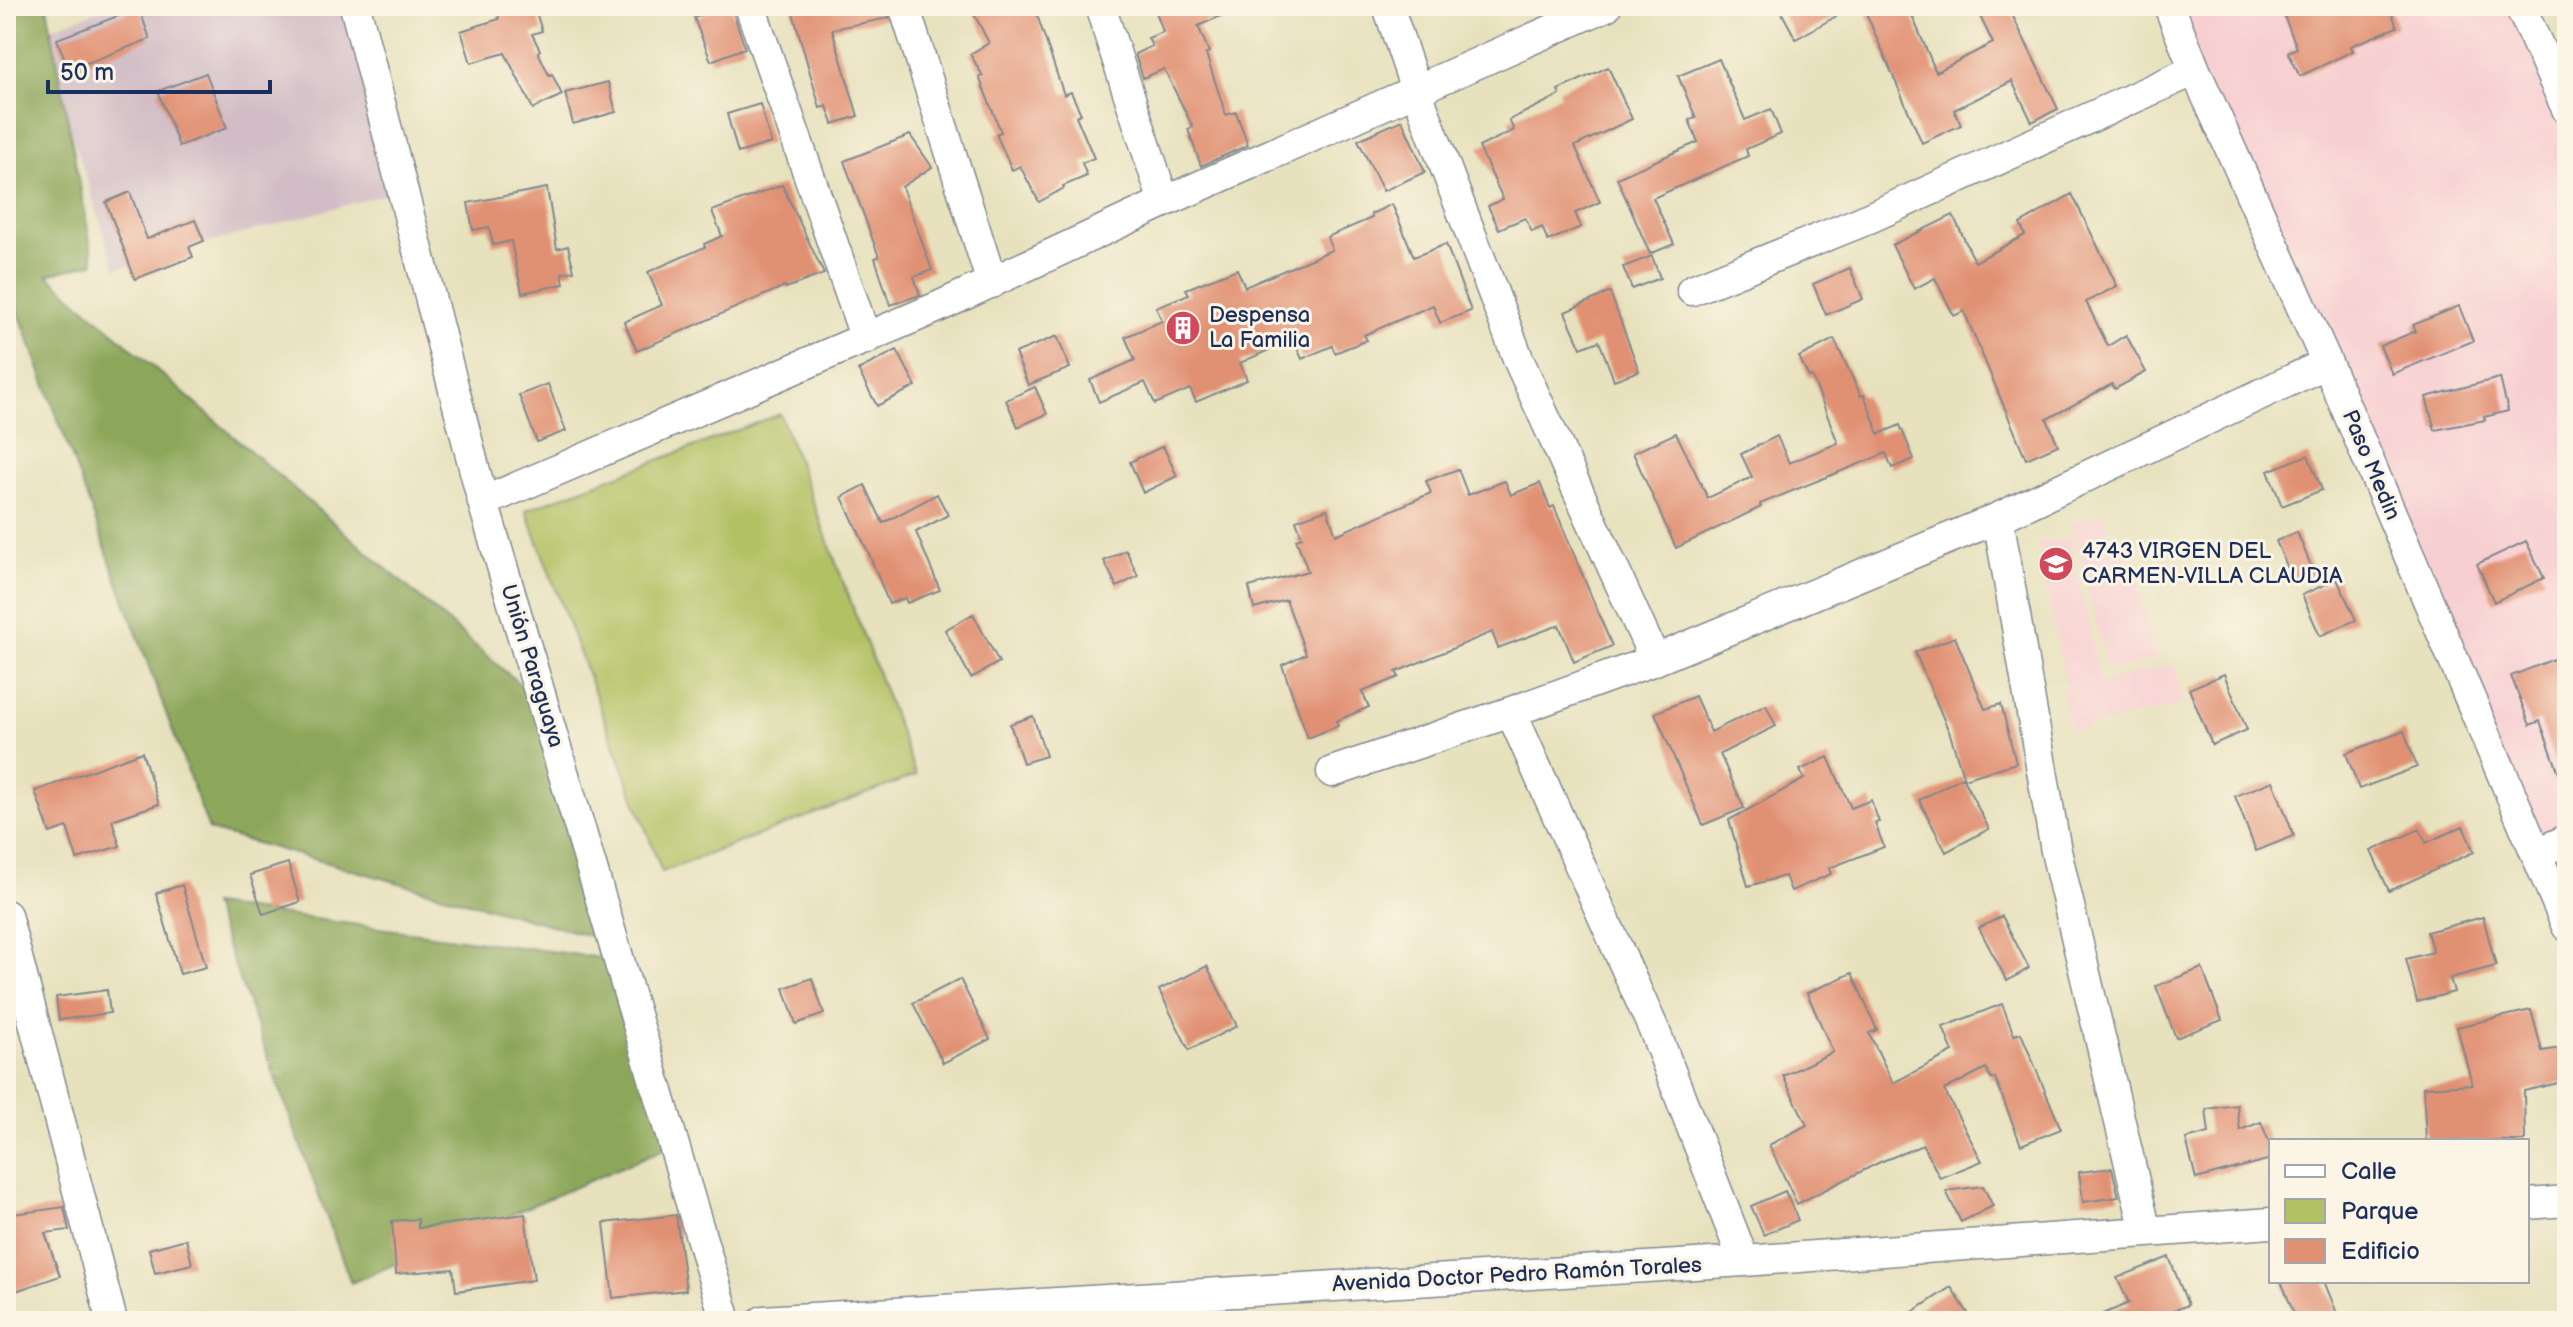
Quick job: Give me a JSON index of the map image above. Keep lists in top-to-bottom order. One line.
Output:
{"streets":{"street":["Paso Medin","Unión Paraguaya","Avenida Doctor Pedro Ramón Torales"]},"places":{"building":["Despensa La Familia"],"school or university":["4743 VIRGEN DEL CARMEN-VILLA CLAUDIA"]},"legend":["Calle","Parque","Edificio"],"scale_bar":"50 m"}
